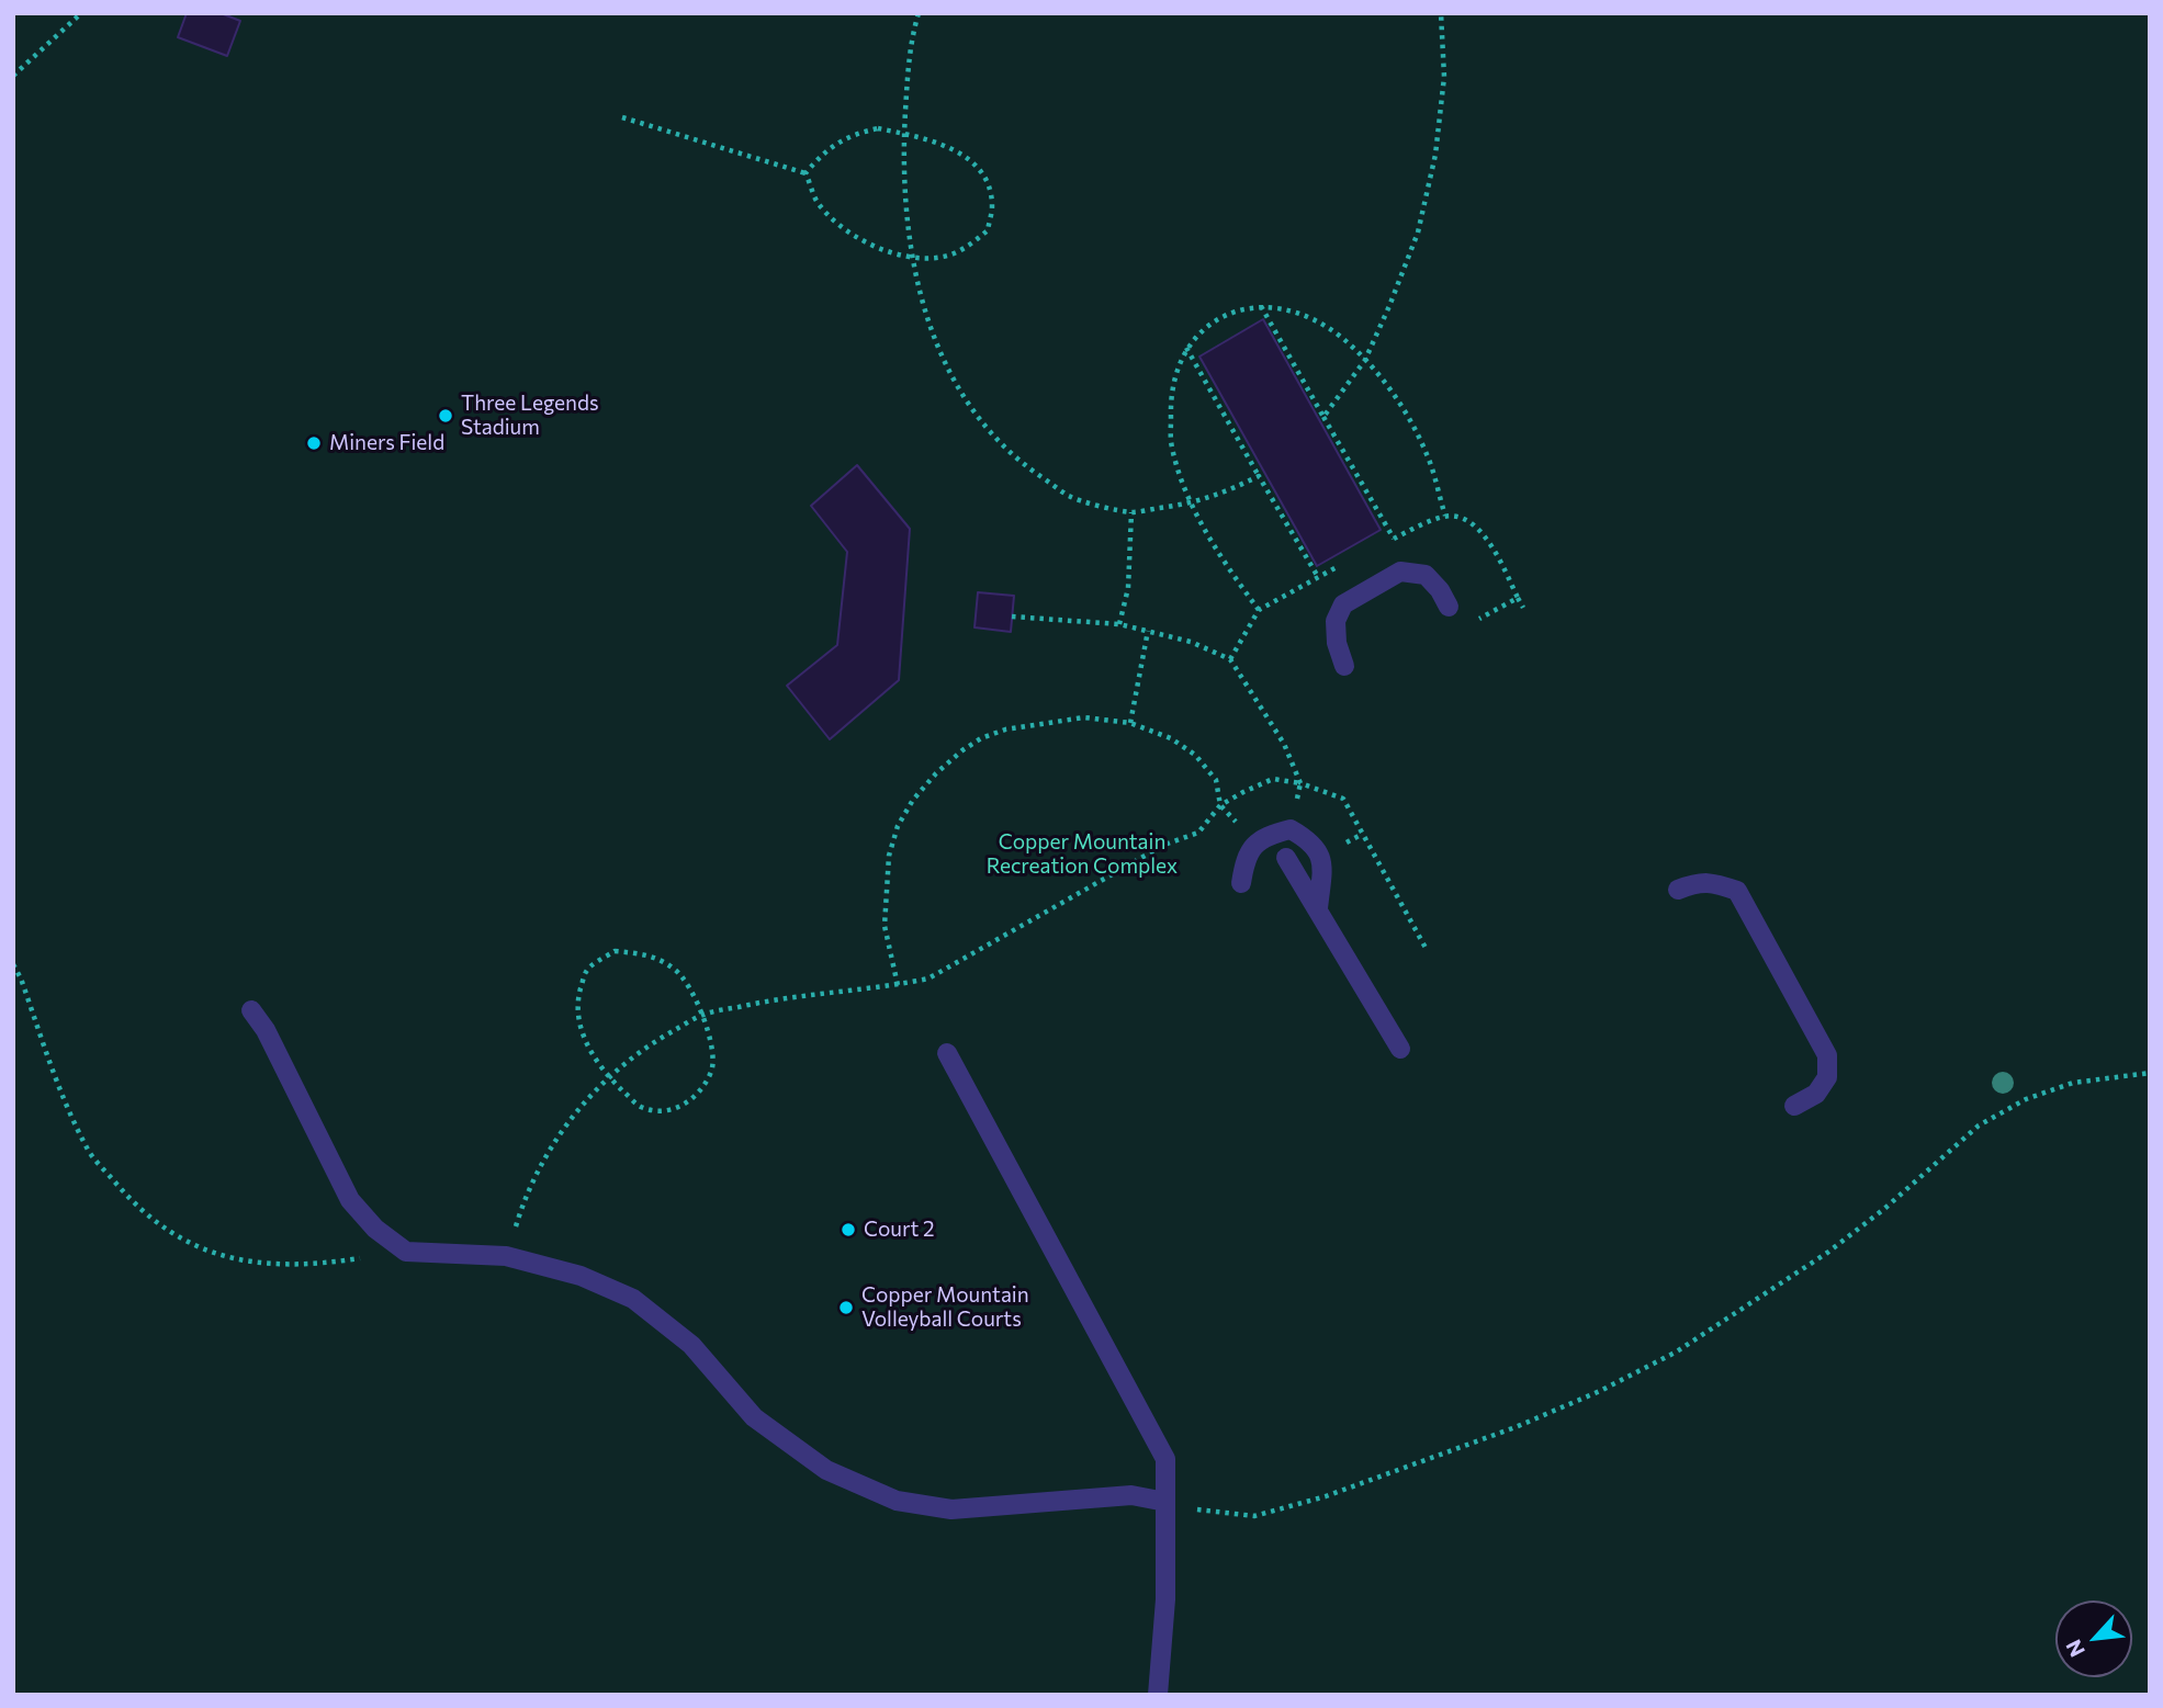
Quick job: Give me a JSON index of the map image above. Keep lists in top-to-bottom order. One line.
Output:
{"parks":["Copper Mountain Recreation Complex"],"places":["Three Legends Stadium","Miners Field","Court 2","Copper Mountain Volleyball Courts"],"north":"bottom left"}
